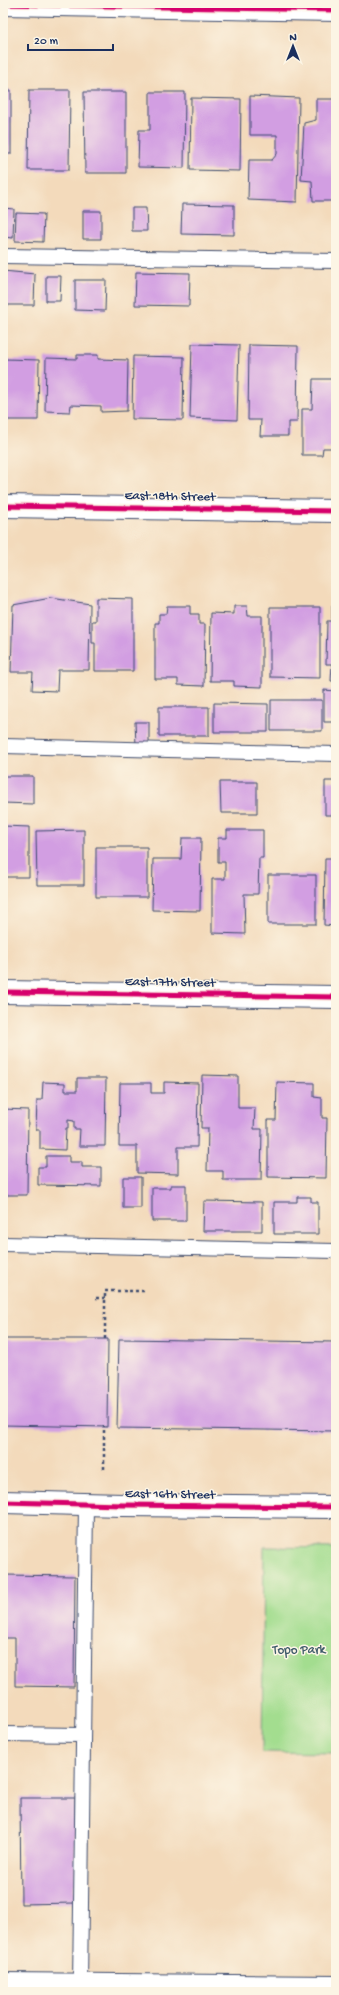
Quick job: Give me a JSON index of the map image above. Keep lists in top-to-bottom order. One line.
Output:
{"streets":{"street":["East 18th Street","East 17th Street","East 16th Street"]},"parks":["Topo Park"],"scale_bar":"20 m","north":"top"}
